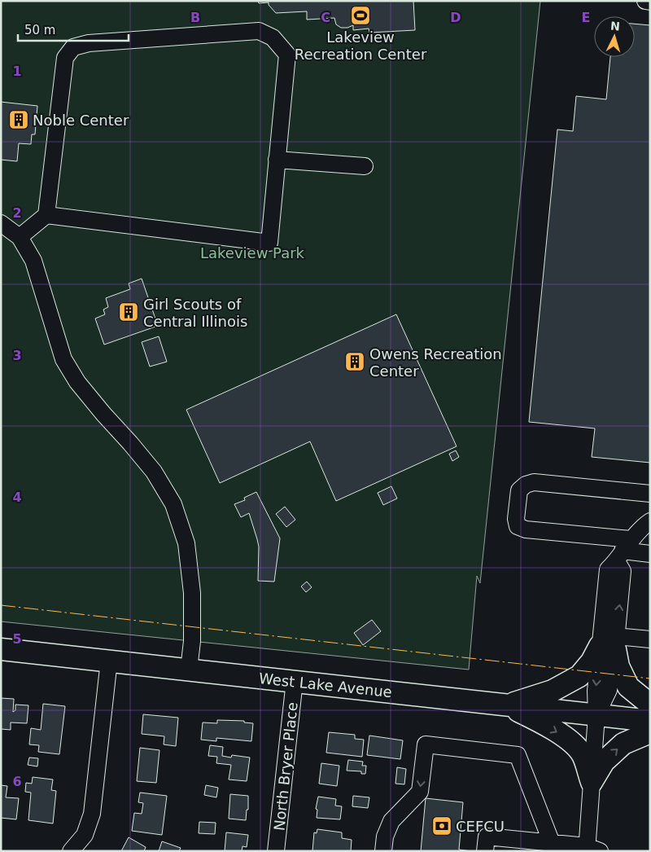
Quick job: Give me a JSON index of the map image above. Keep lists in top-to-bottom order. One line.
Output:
{"streets":{"main road":["West Lake Avenue"],"street":["North Bryer Place"]},"crossings":[["West Lake Avenue","North Bryer Place"]],"parks":["Lakeview Park"],"places":{"sports":["Lakeview Recreation Center"],"building":["Noble Center","Girl Scouts of Central Illinois","Owens Recreation Center"],"bank":["CEFCU"]},"scale_bar":"50 m","north":"top","grid":{"columns":["B","C","D","E"],"rows":["1","2","3","4","5","6"]}}
